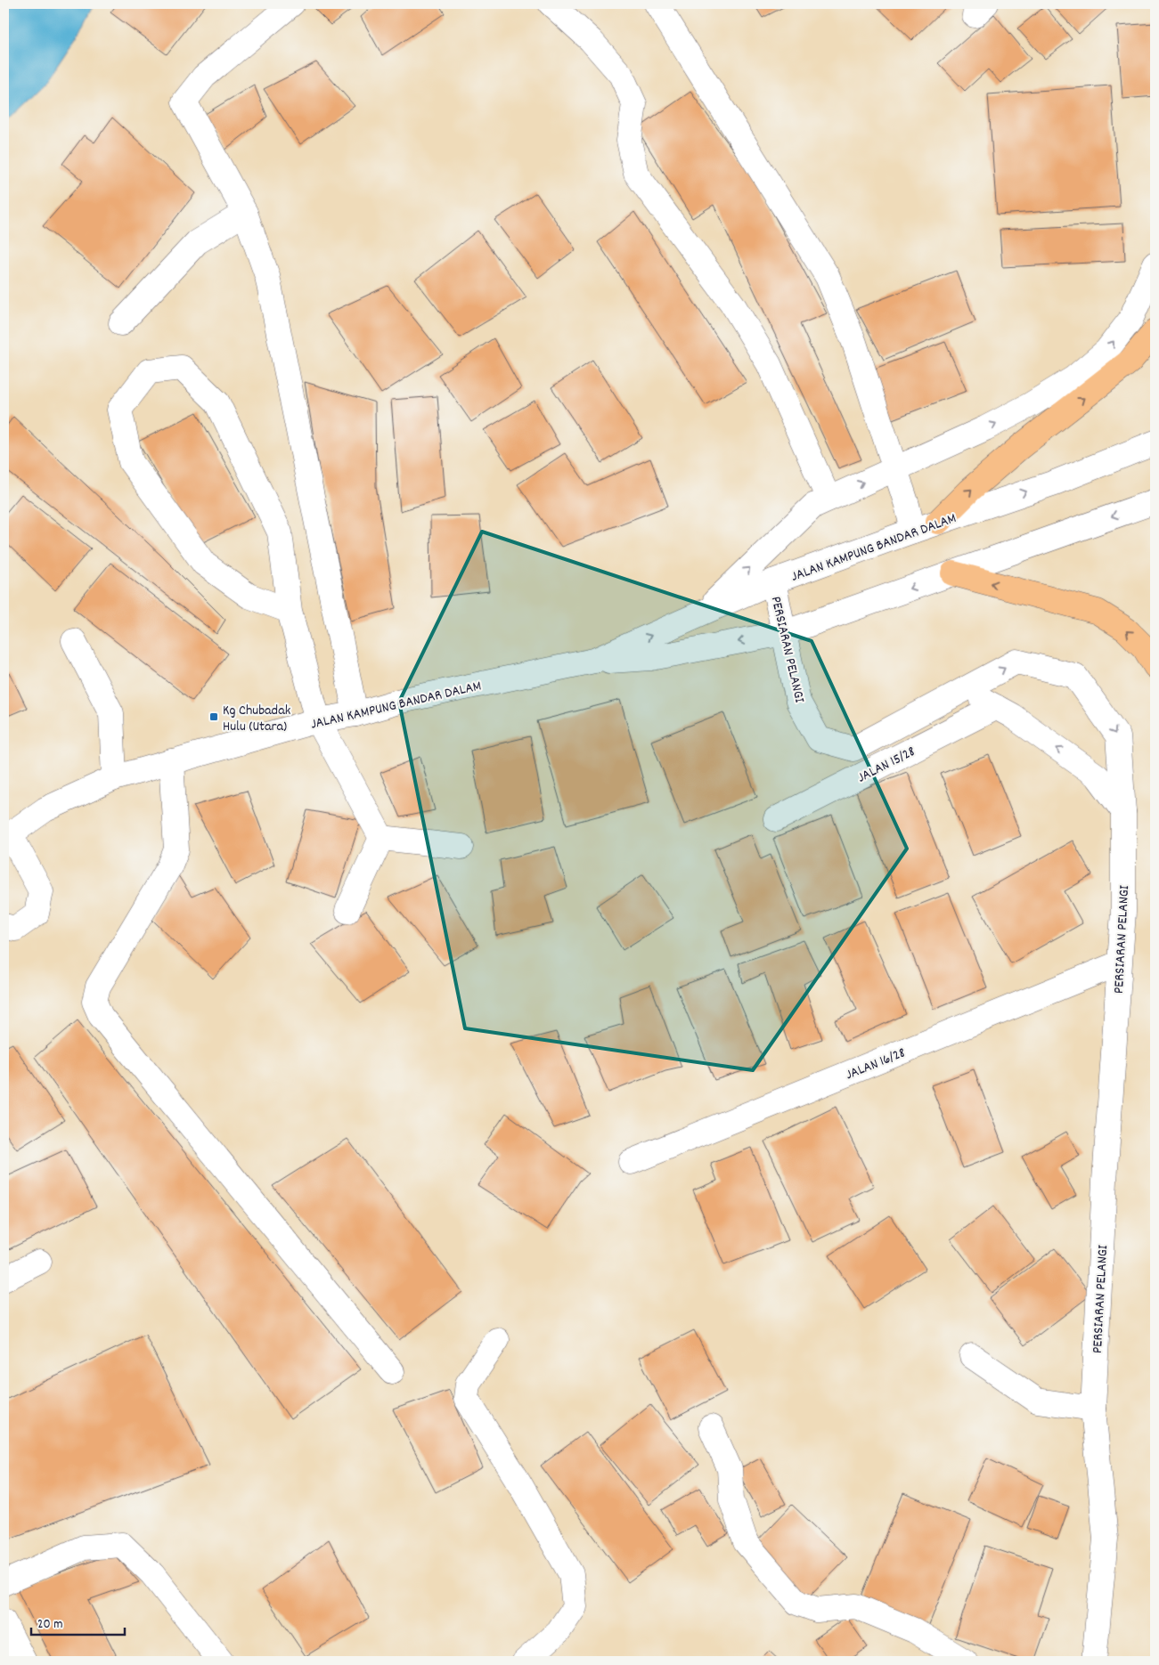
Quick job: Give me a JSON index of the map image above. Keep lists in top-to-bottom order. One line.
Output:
{"streets":{"street":["JALAN KAMPUNG BANDAR DALAM","PERSIARAN PELANGI","JALAN 15/28","JALAN 16/28"]},"crossings":[["JALAN KAMPUNG BANDAR DALAM","PERSIARAN PELANGI"],["PERSIARAN PELANGI","JALAN 16/28"]],"places":{"transit":["Kg Chubadak Hulu (Utara)"]},"scale_bar":"20 m"}
